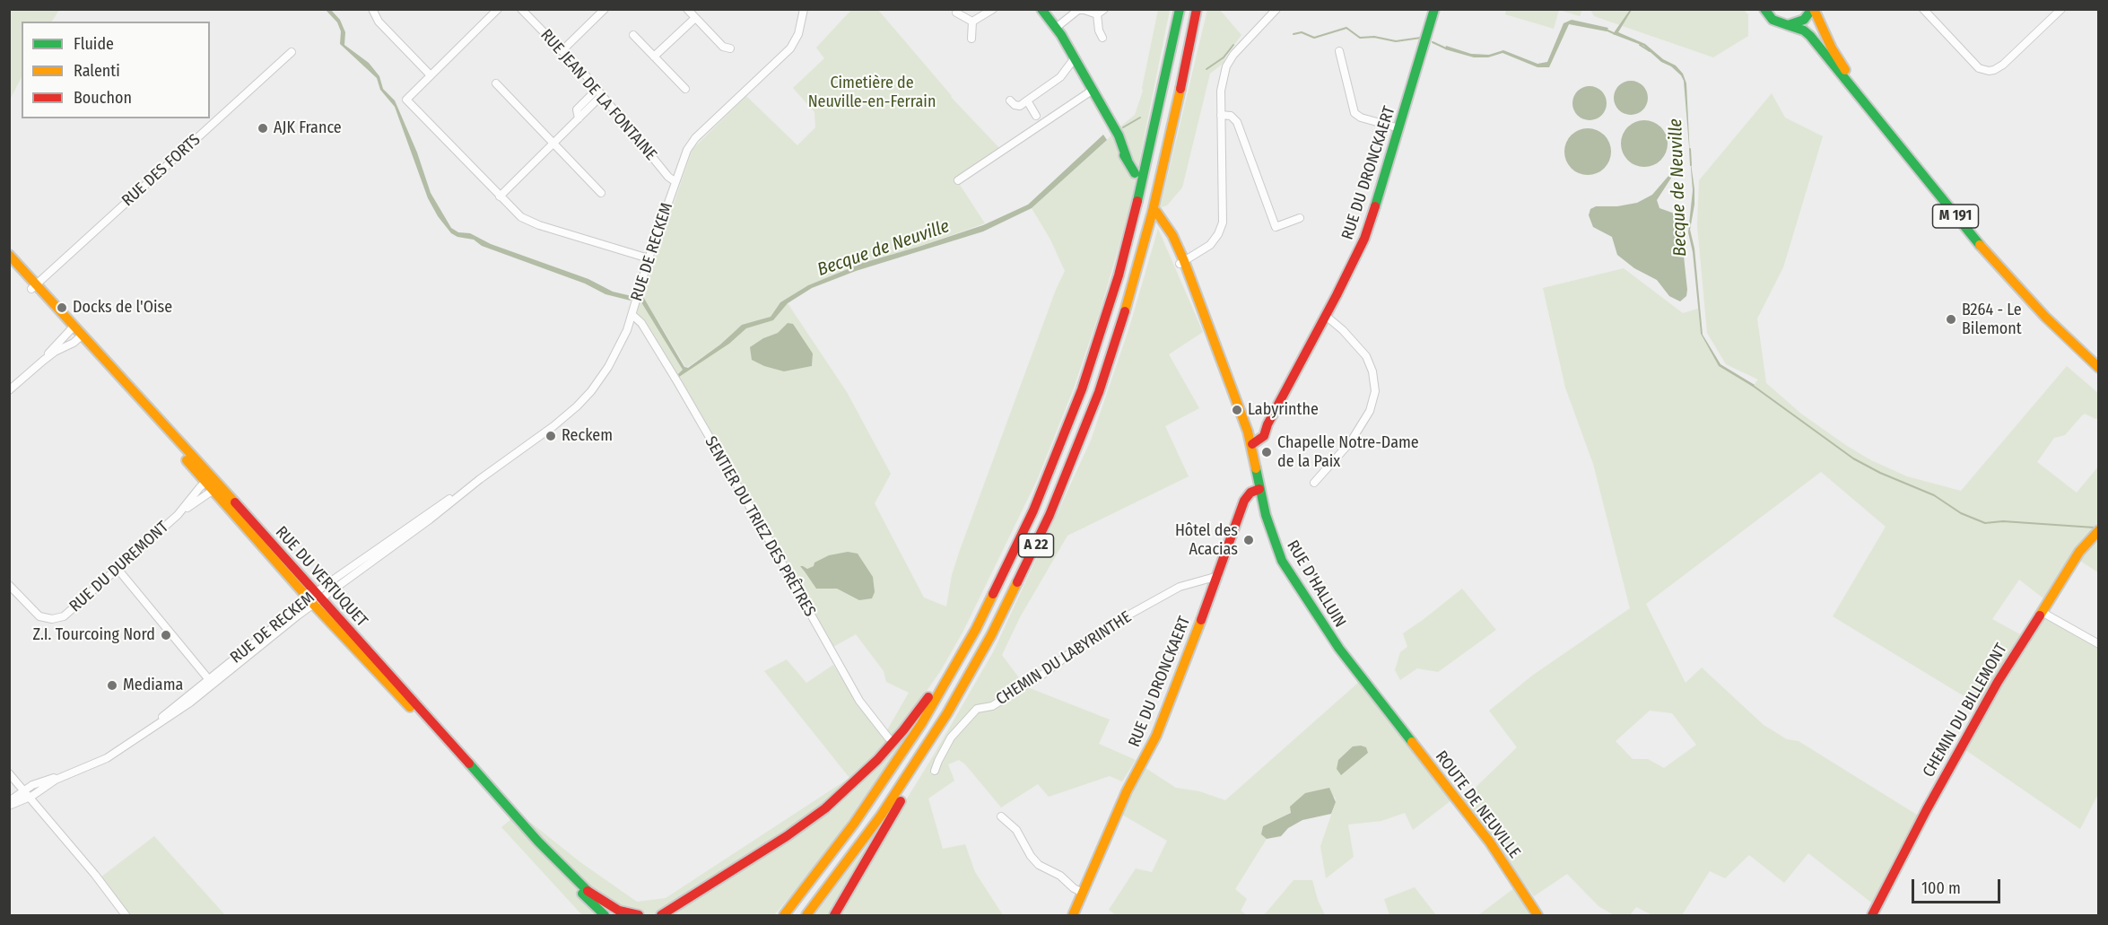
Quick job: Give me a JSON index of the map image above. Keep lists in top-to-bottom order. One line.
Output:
{"streets":{"main road":["RUE DU DRONCKAERT","M 191","A 22","RUE DU VERTUQUET","RUE D'HALLUIN","CHEMIN DU BILLEMONT","ROUTE DE NEUVILLE"],"street":["RUE JEAN DE LA FONTAINE","RUE DES FORTS","RUE DE RECKEM","SENTIER DU TRIEZ DES PRÊTRES","RUE DU DUREMONT","CHEMIN DU LABYRINTHE"]},"crossings":[["RUE JEAN DE LA FONTAINE","RUE DE RECKEM"],["RUE DES FORTS","RUE DU VERTUQUET"],["RUE DU DRONCKAERT","RUE D'HALLUIN"],["RUE DU DRONCKAERT","CHEMIN DU LABYRINTHE"],["RUE DE RECKEM","SENTIER DU TRIEZ DES PRÊTRES"],["RUE DE RECKEM","RUE DU VERTUQUET"],["RUE DU DUREMONT","RUE DU VERTUQUET"],["RUE D'HALLUIN","ROUTE DE NEUVILLE"]],"water":["Becque de Neuville"],"parks":["Cimetière de Neuville-en-Ferrain"],"places":["AJK France","Docks de l'Oise","B264 - Le Bilemont","Labyrinthe","Reckem","Chapelle Notre-Dame de la Paix","Hôtel des Acacias","Z.I. Tourcoing Nord","Mediama"],"legend":["Fluide","Ralenti","Bouchon"],"scale_bar":"100 m"}
